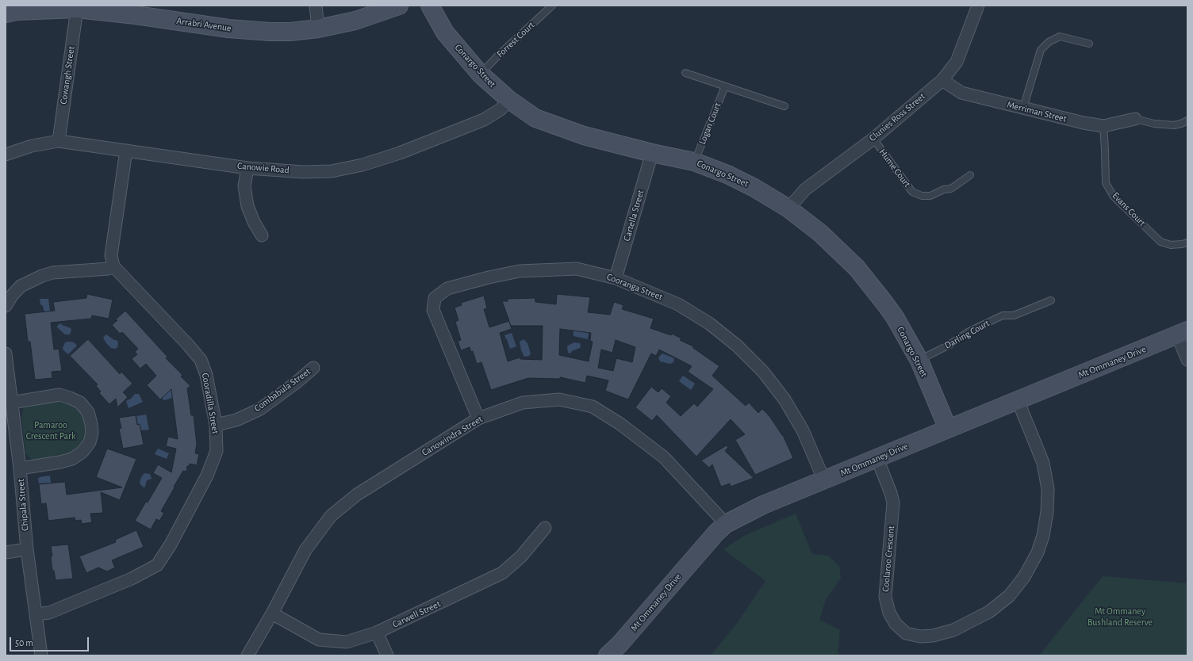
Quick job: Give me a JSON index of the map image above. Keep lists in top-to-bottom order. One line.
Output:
{"streets":{"street":["Arrabri Avenue","Conargo Street","Cowangh Street","Merriman Street","Clunies Ross Street","Canowie Road","Cartella Street","Cooranga Street","Mt Ommaney Drive","Combabula Street","Cooradilla Street","Canowindra Street","Chipala Street","Coolaroo Crescent","Carwell Street"],"lane":["Forrest Court","Logan Court","Hume Court","Evans Court","Darling Court"]},"crossings":[["Arrabri Avenue","Cowangh Street"],["Forrest Court","Conargo Street"],["Conargo Street","Clunies Ross Street"],["Conargo Street","Logan Court"],["Conargo Street","Canowie Road"],["Conargo Street","Cartella Street"],["Conargo Street","Darling Court"],["Conargo Street","Mt Ommaney Drive"],["Cowangh Street","Canowie Road"],["Merriman Street","Clunies Ross Street"],["Merriman Street","Evans Court"],["Clunies Ross Street","Hume Court"],["Cartella Street","Cooranga Street"],["Cooranga Street","Mt Ommaney Drive"],["Cooranga Street","Canowindra Street"],["Mt Ommaney Drive","Canowindra Street"],["Mt Ommaney Drive","Coolaroo Crescent"],["Combabula Street","Cooradilla Street"],["Cooradilla Street","Chipala Street"],["Canowindra Street","Carwell Street"]],"parks":["Pamaroo Crescent Park","Mt Ommaney Bushland Reserve"],"scale_bar":"50 m"}
